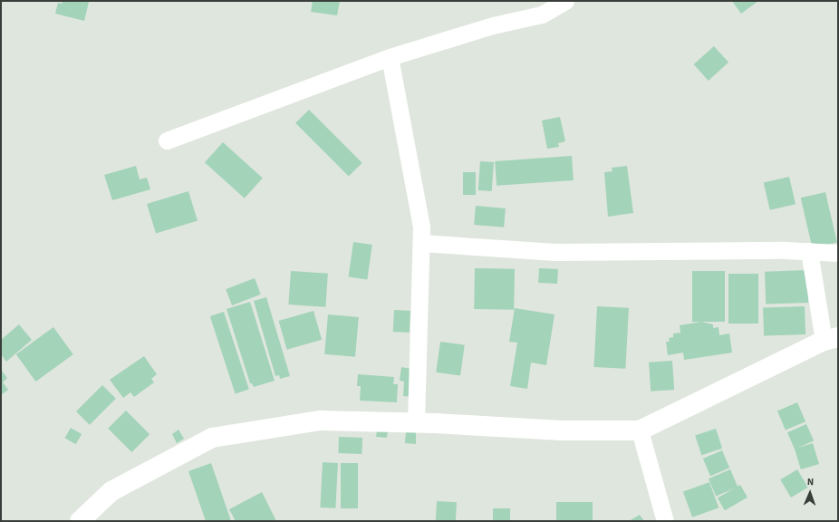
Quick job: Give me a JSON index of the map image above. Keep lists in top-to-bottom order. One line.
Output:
{"north":"top"}
